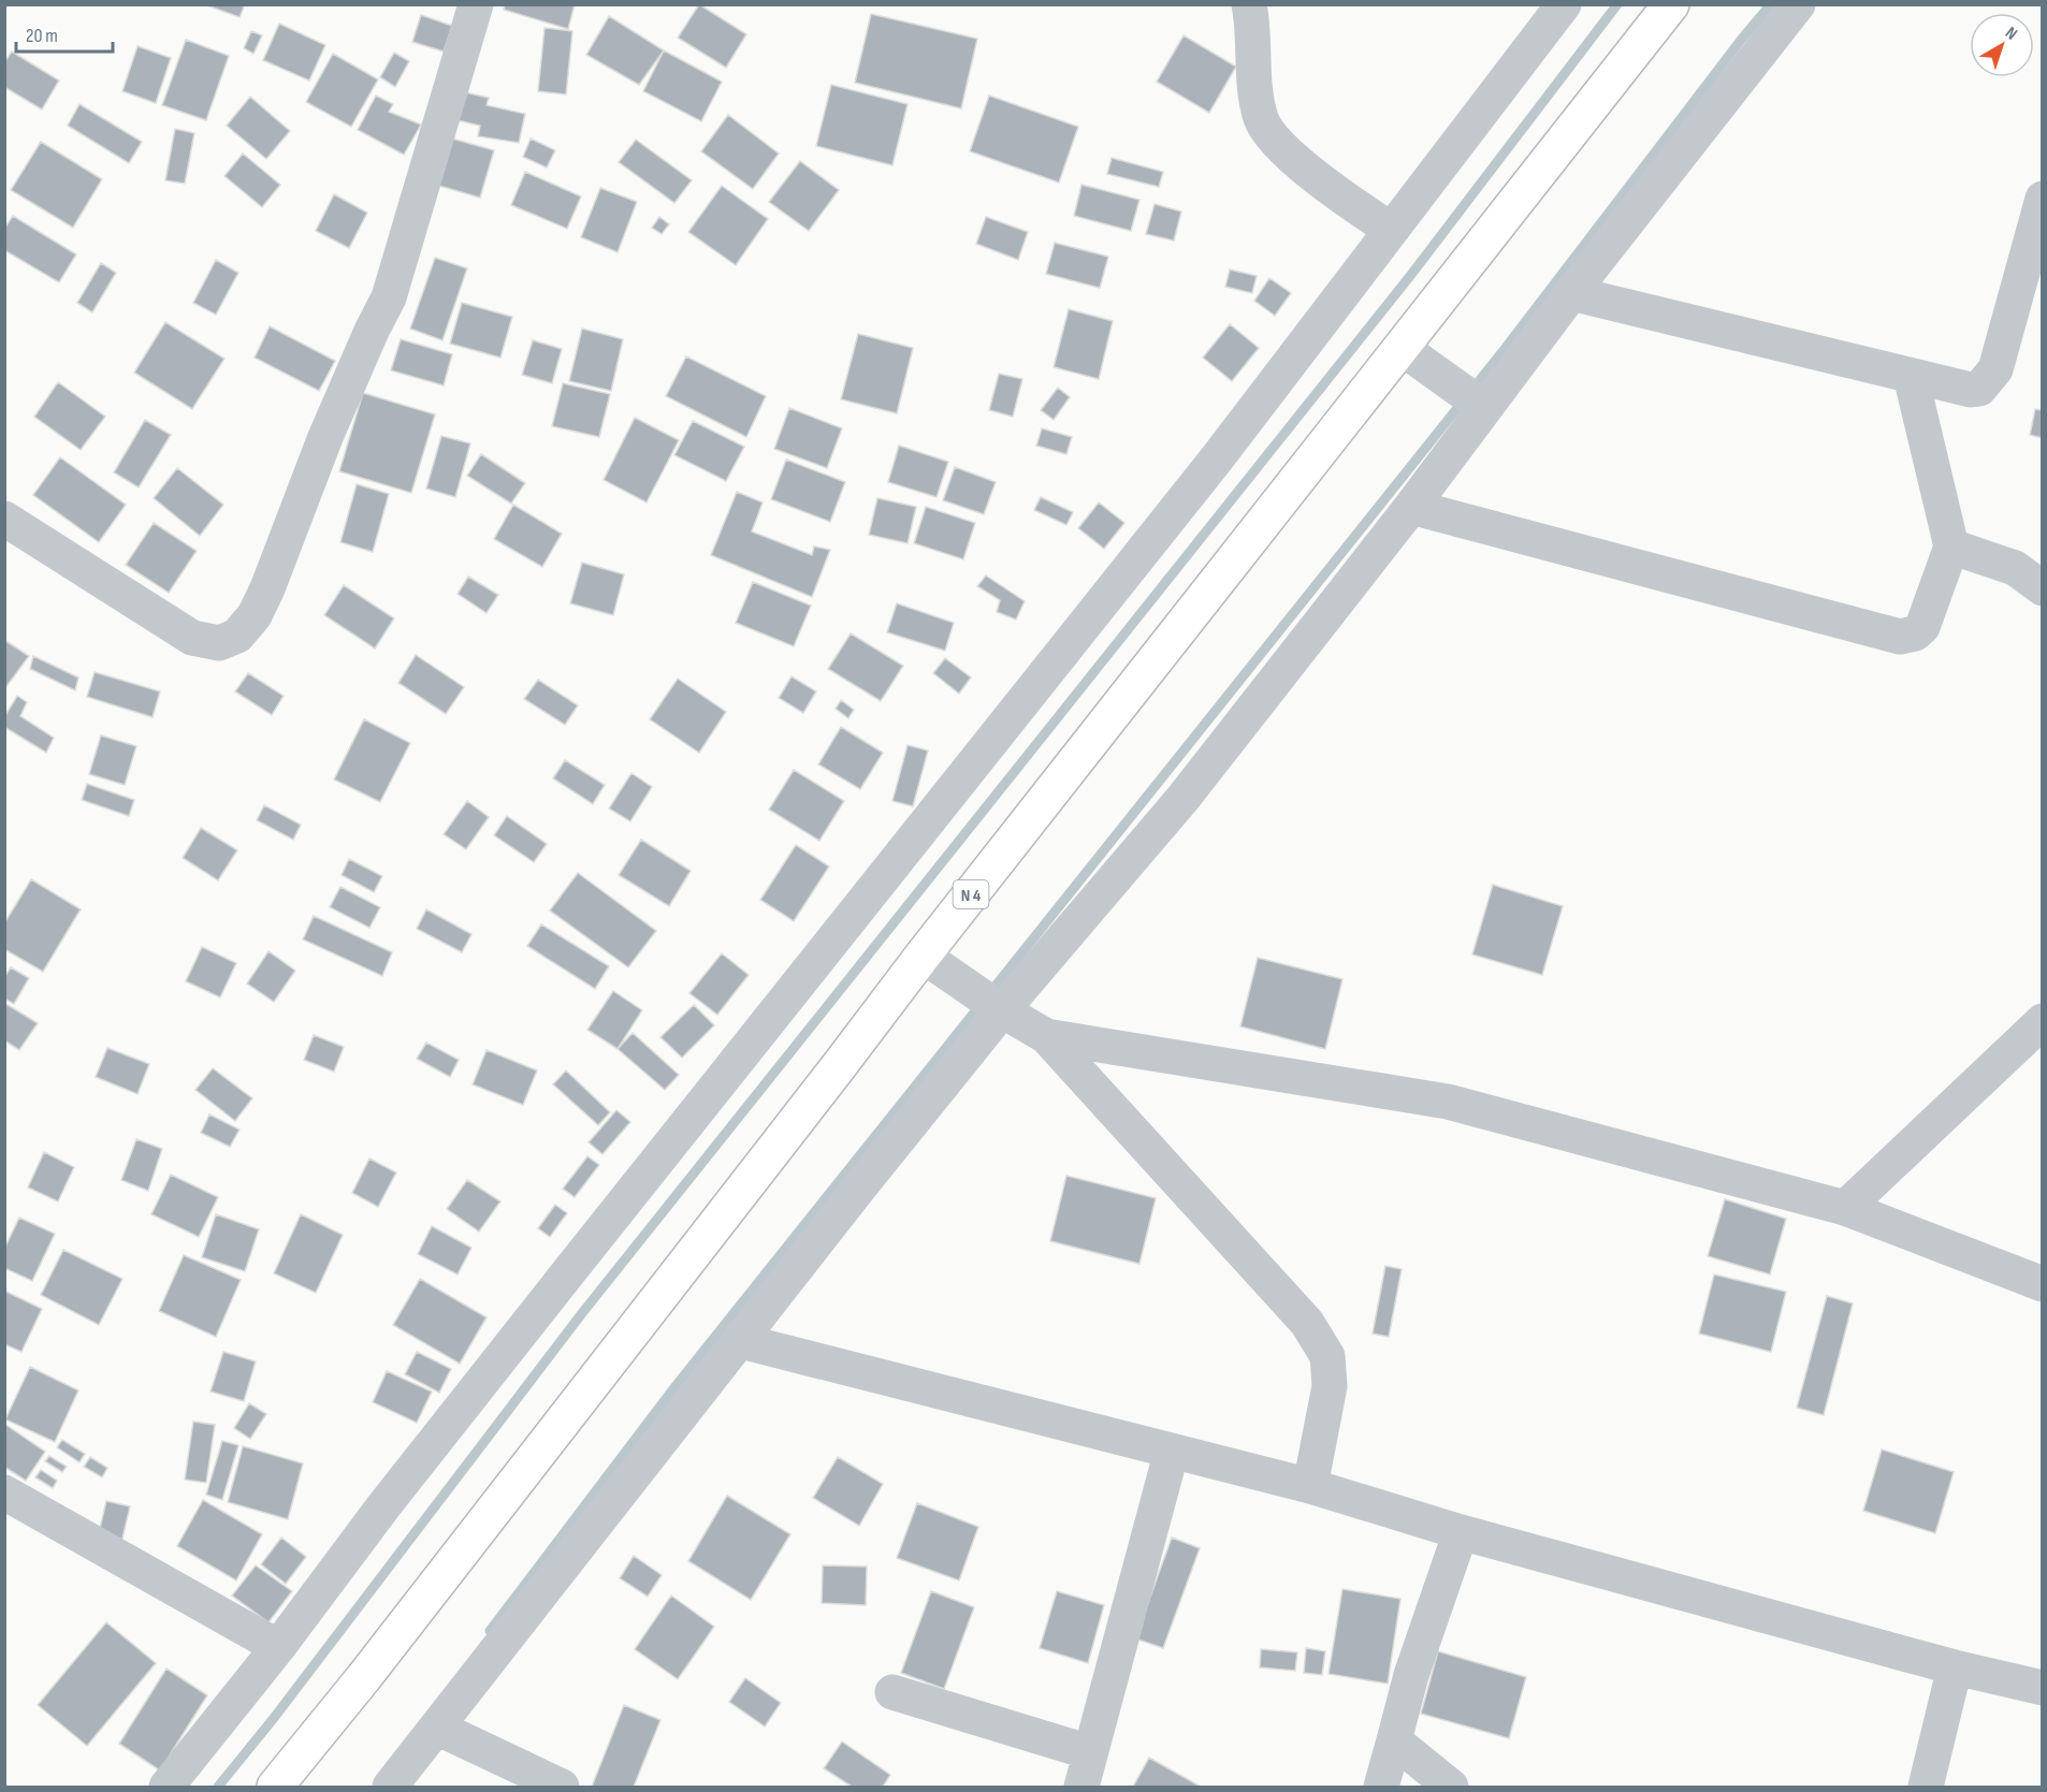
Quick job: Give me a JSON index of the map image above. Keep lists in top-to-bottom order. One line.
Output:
{"streets":{"highway":["N 4"]},"scale_bar":"20 m","north":"top right"}
